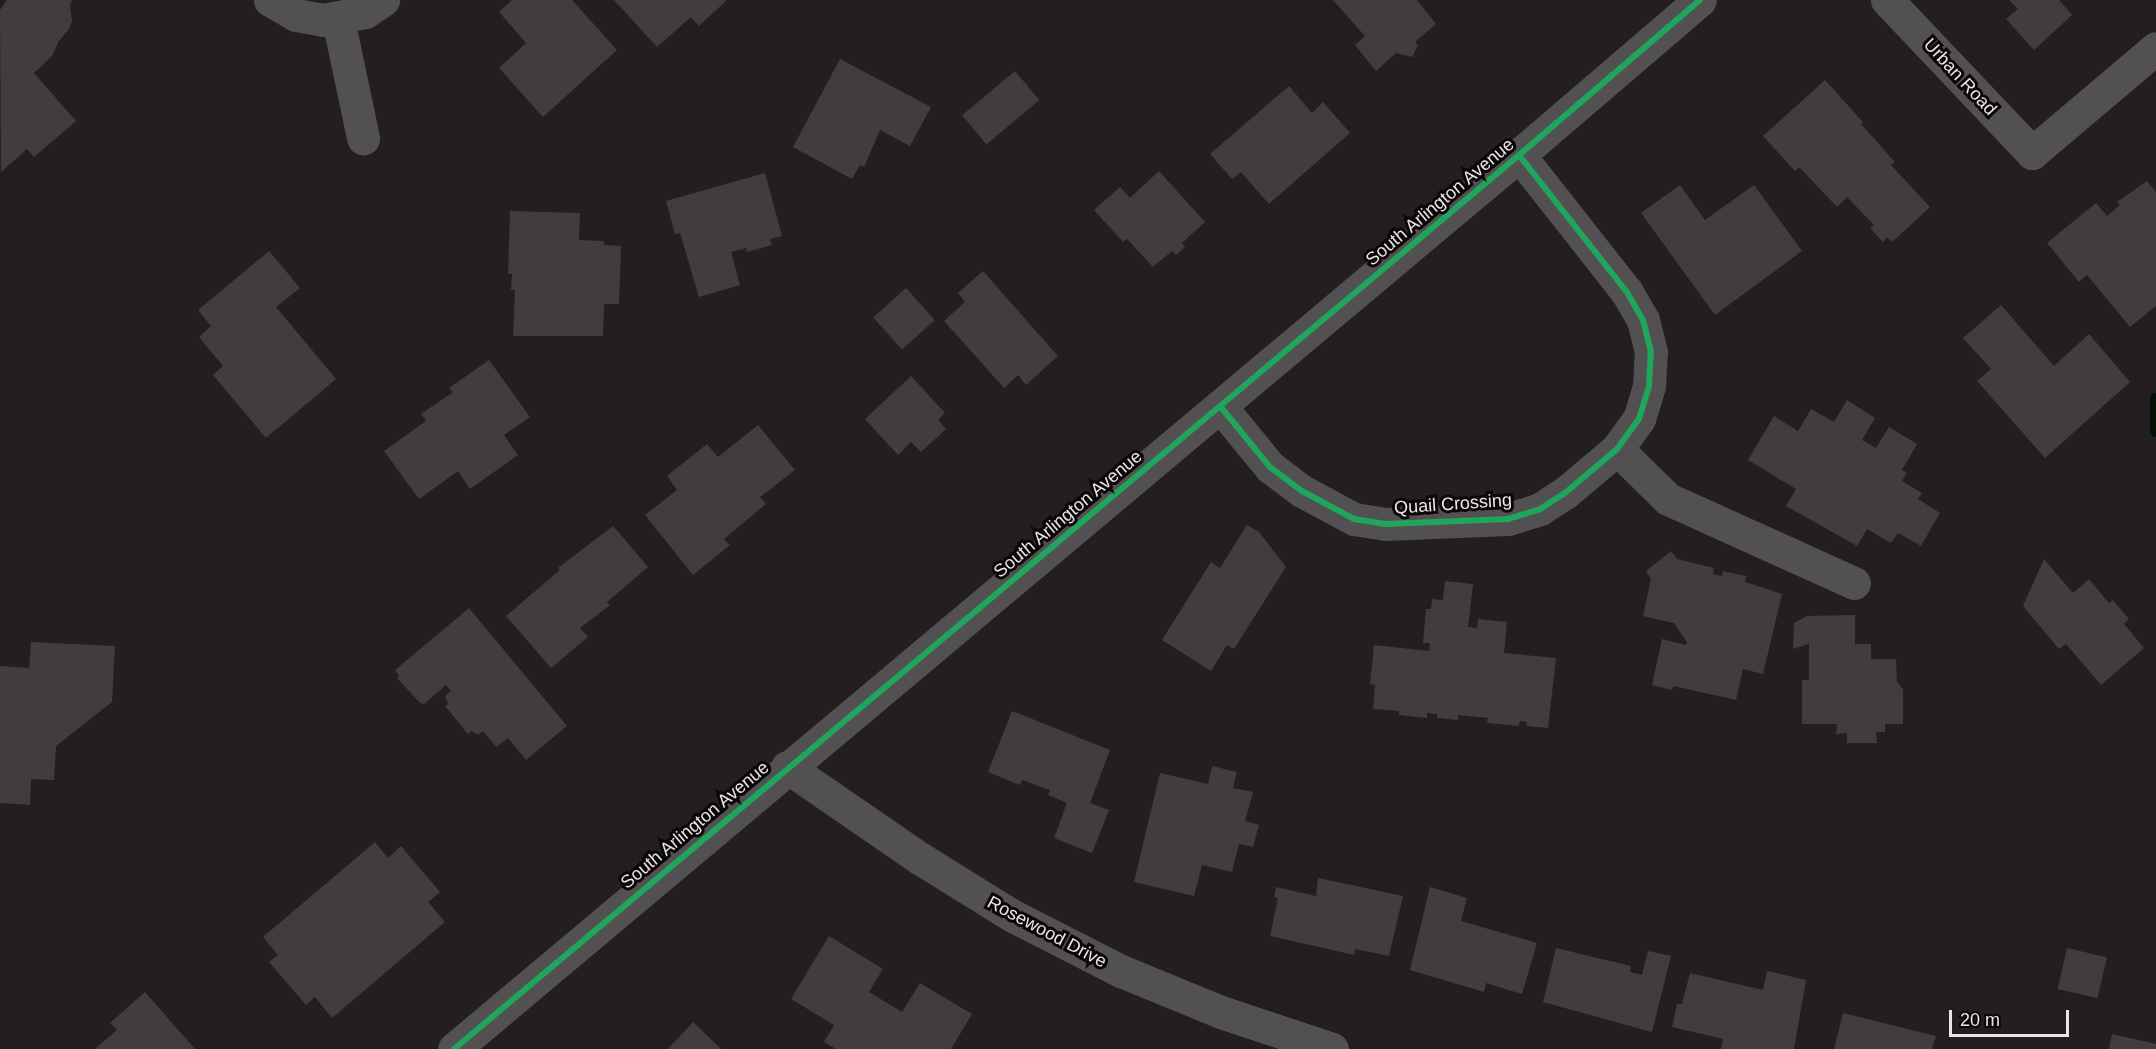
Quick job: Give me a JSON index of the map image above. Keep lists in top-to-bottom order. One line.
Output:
{"streets":{"street":["Urban Road","South Arlington Avenue","Quail Crossing","Rosewood Drive"]},"crossings":[["South Arlington Avenue","Quail Crossing"],["South Arlington Avenue","Rosewood Drive"]],"scale_bar":"20 m"}
